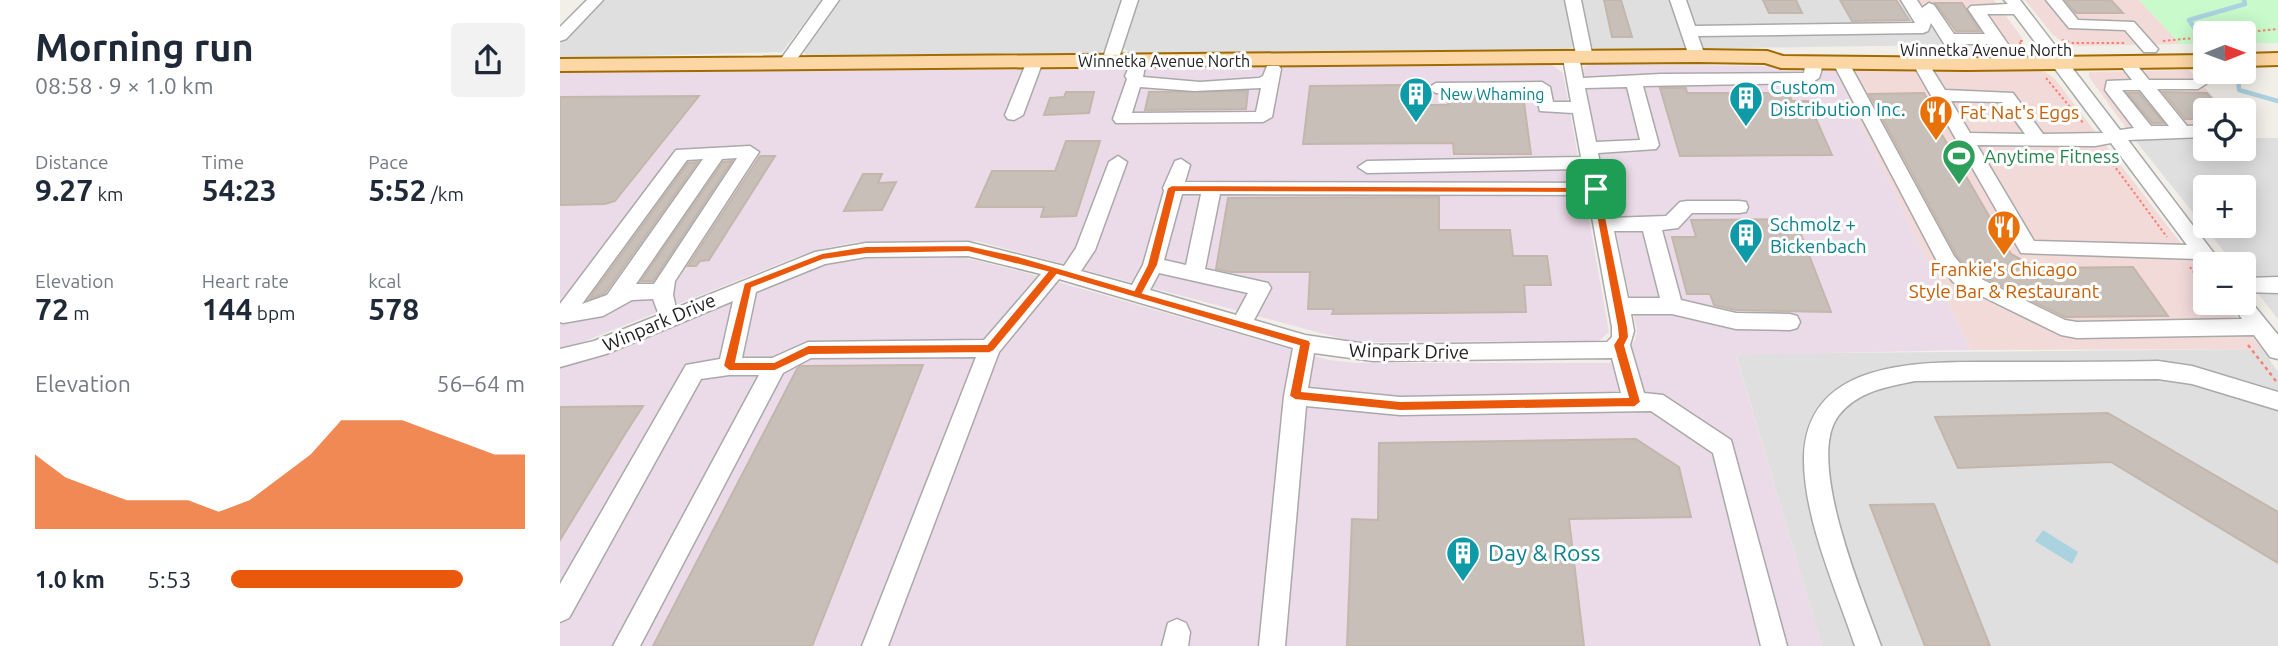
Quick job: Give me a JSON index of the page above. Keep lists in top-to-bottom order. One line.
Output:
{"streets":{"main road":["Winnetka Avenue North"],"street":["Winpark Drive"]},"places":{"building":["New Whaming","Custom Distribution Inc.","Schmolz + Bickenbach","Day & Ross"],"restaurant":["Fat Nat's Eggs","Frankie's Chicago Style Bar & Restaurant"],"sports":["Anytime Fitness"]},"north":"right","page":{"heading":["Morning run","08:58 · 9 × 1.0 km"],"map_buttons":["+","−"],"stats":[["Distance","9.27 km"],["Time","54:23"],["Pace","5:52 /km"],["Elevation","72 m"],["Heart rate","144 bpm"],["kcal","578"]],"chart":["Elevation","56–64 m"],"list":[{"name":"1.0 km","note":"5:53"}]}}
